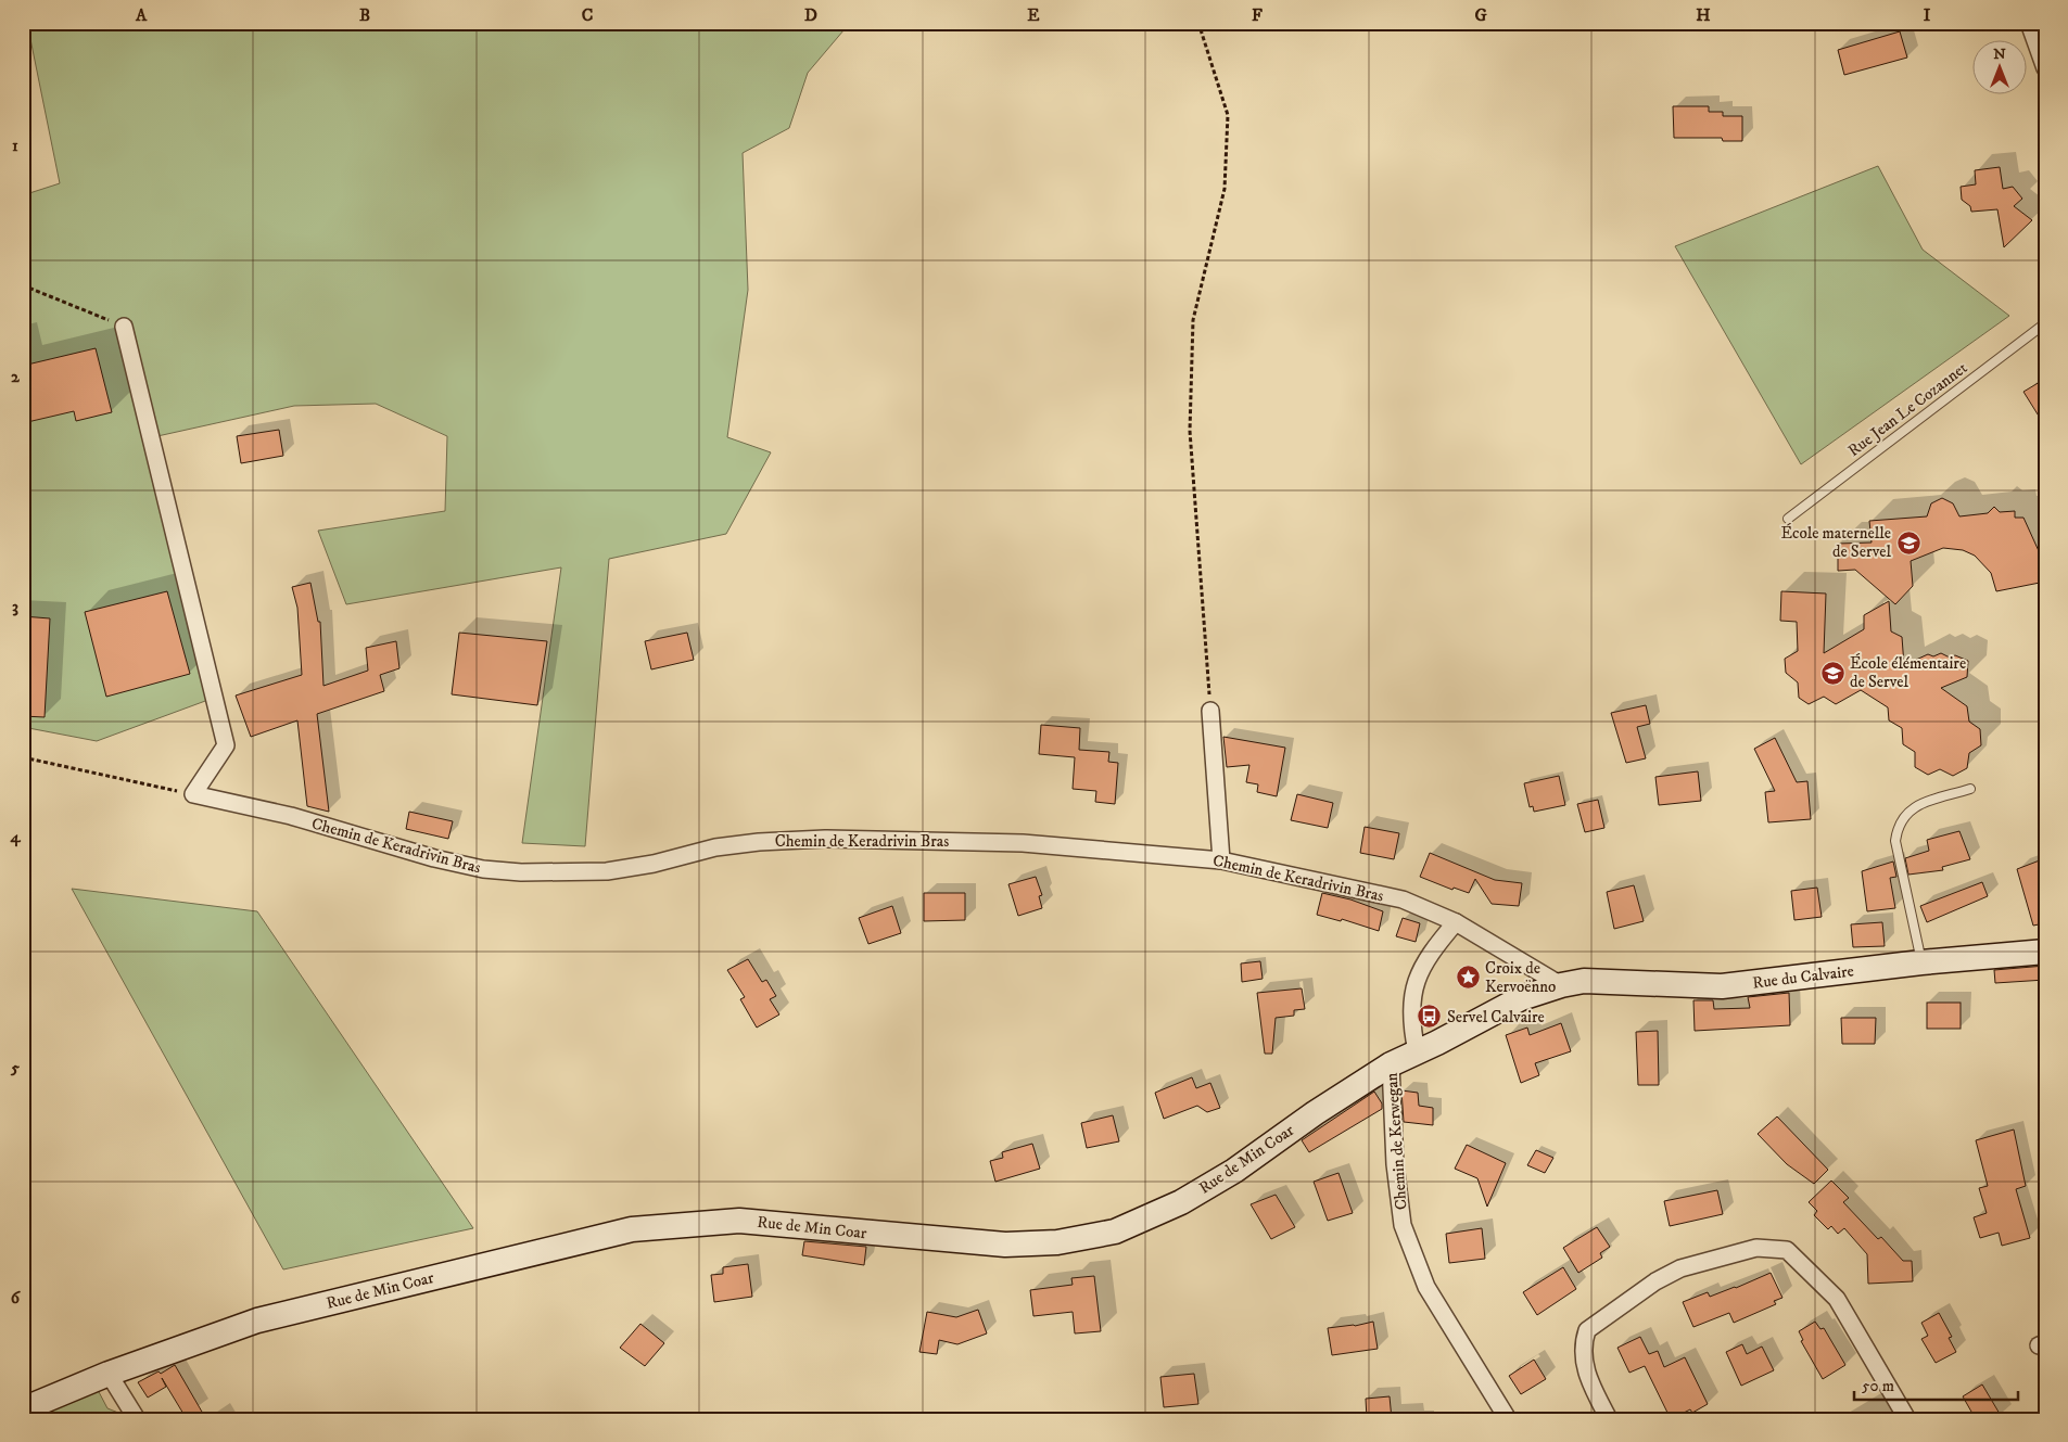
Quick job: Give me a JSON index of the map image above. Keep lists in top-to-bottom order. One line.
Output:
{"streets":{"street":["Chemin de Keradrivin Bras","Rue du Calvaire","Chemin de Kerwegan","Rue de Min Coar"],"lane":["Rue Jean Le Cozannet"]},"crossings":[["Chemin de Keradrivin Bras","Rue du Calvaire"],["Chemin de Keradrivin Bras","Rue de Min Coar"],["Rue du Calvaire","Rue de Min Coar"],["Chemin de Kerwegan","Rue de Min Coar"]],"places":{"school or university":["École maternelle de Servel","École élémentaire de Servel"],"place":["Croix de Kervoënno"],"bus stop":["Servel Calvaire"]},"scale_bar":"50 m","north":"top","grid":{"columns":["A","B","C","D","E","F","G","H","I"],"rows":["1","2","3","4","5","6"]}}
